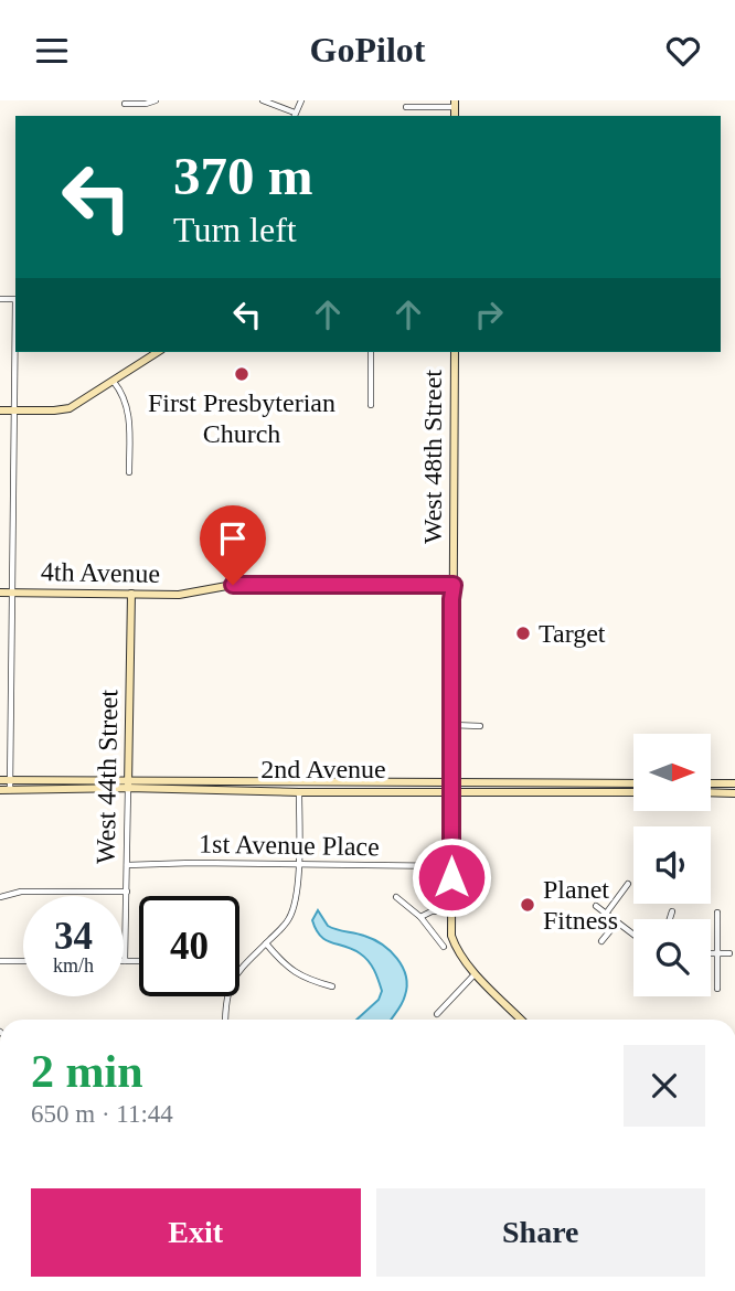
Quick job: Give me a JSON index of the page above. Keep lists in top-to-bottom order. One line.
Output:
{"streets":{"street":["West 48th Street","4th Avenue","2nd Avenue","West 44th Street","1st Avenue Place"]},"crossings":[["West 48th Street","2nd Avenue"],["West 48th Street","1st Avenue Place"],["4th Avenue","West 44th Street"],["2nd Avenue","West 44th Street"],["West 44th Street","1st Avenue Place"]],"places":["First Presbyterian Church","Target","Planet Fitness"],"north":"right","page":{"header":"GoPilot","turn":["370 m","Turn left"],"speed":"34 km/h","limit":"40","heading":["2 min","650 m · 11:44"],"buttons":["Exit","Share"]}}
